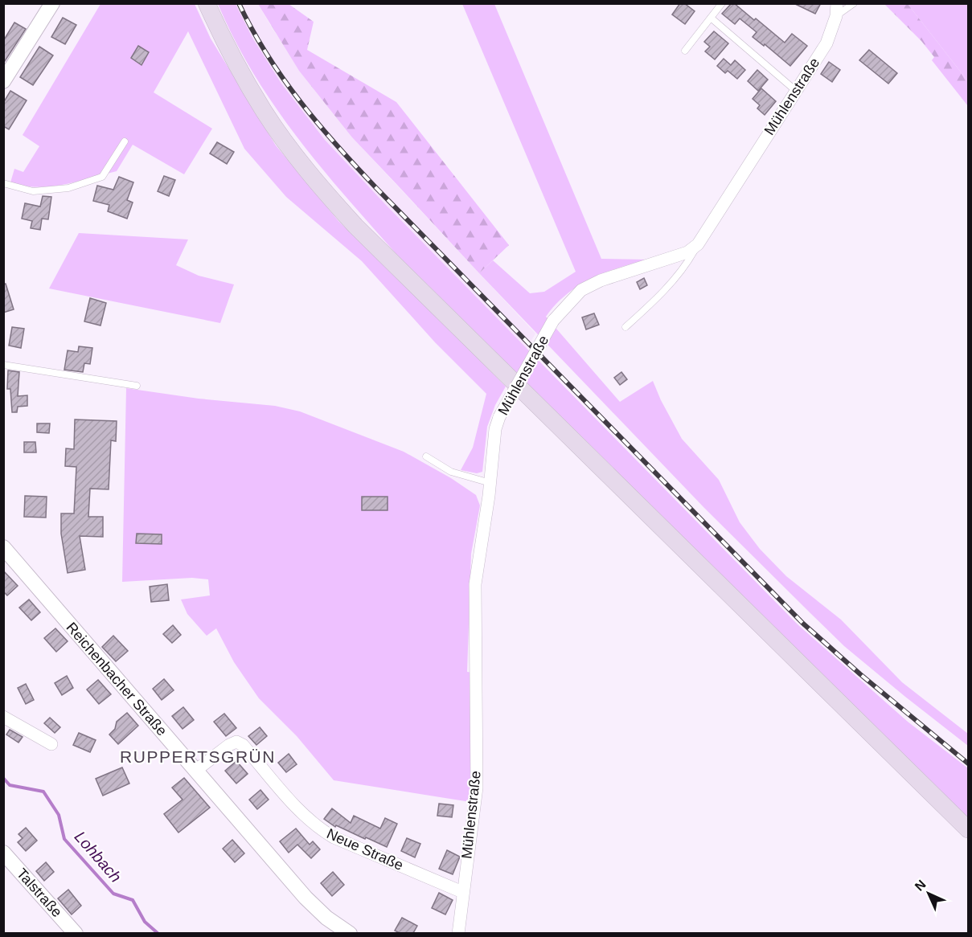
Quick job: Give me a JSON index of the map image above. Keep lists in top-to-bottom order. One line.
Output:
{"streets":{"street":["Mühlenstraße","Reichenbacher Straße","Neue Straße","Talstraße"]},"crossings":[["Mühlenstraße","Neue Straße"],["Reichenbacher Straße","Neue Straße"]],"districts":["RUPPERTSGRÜN"],"water":["Lohbach"],"north":"top left"}
